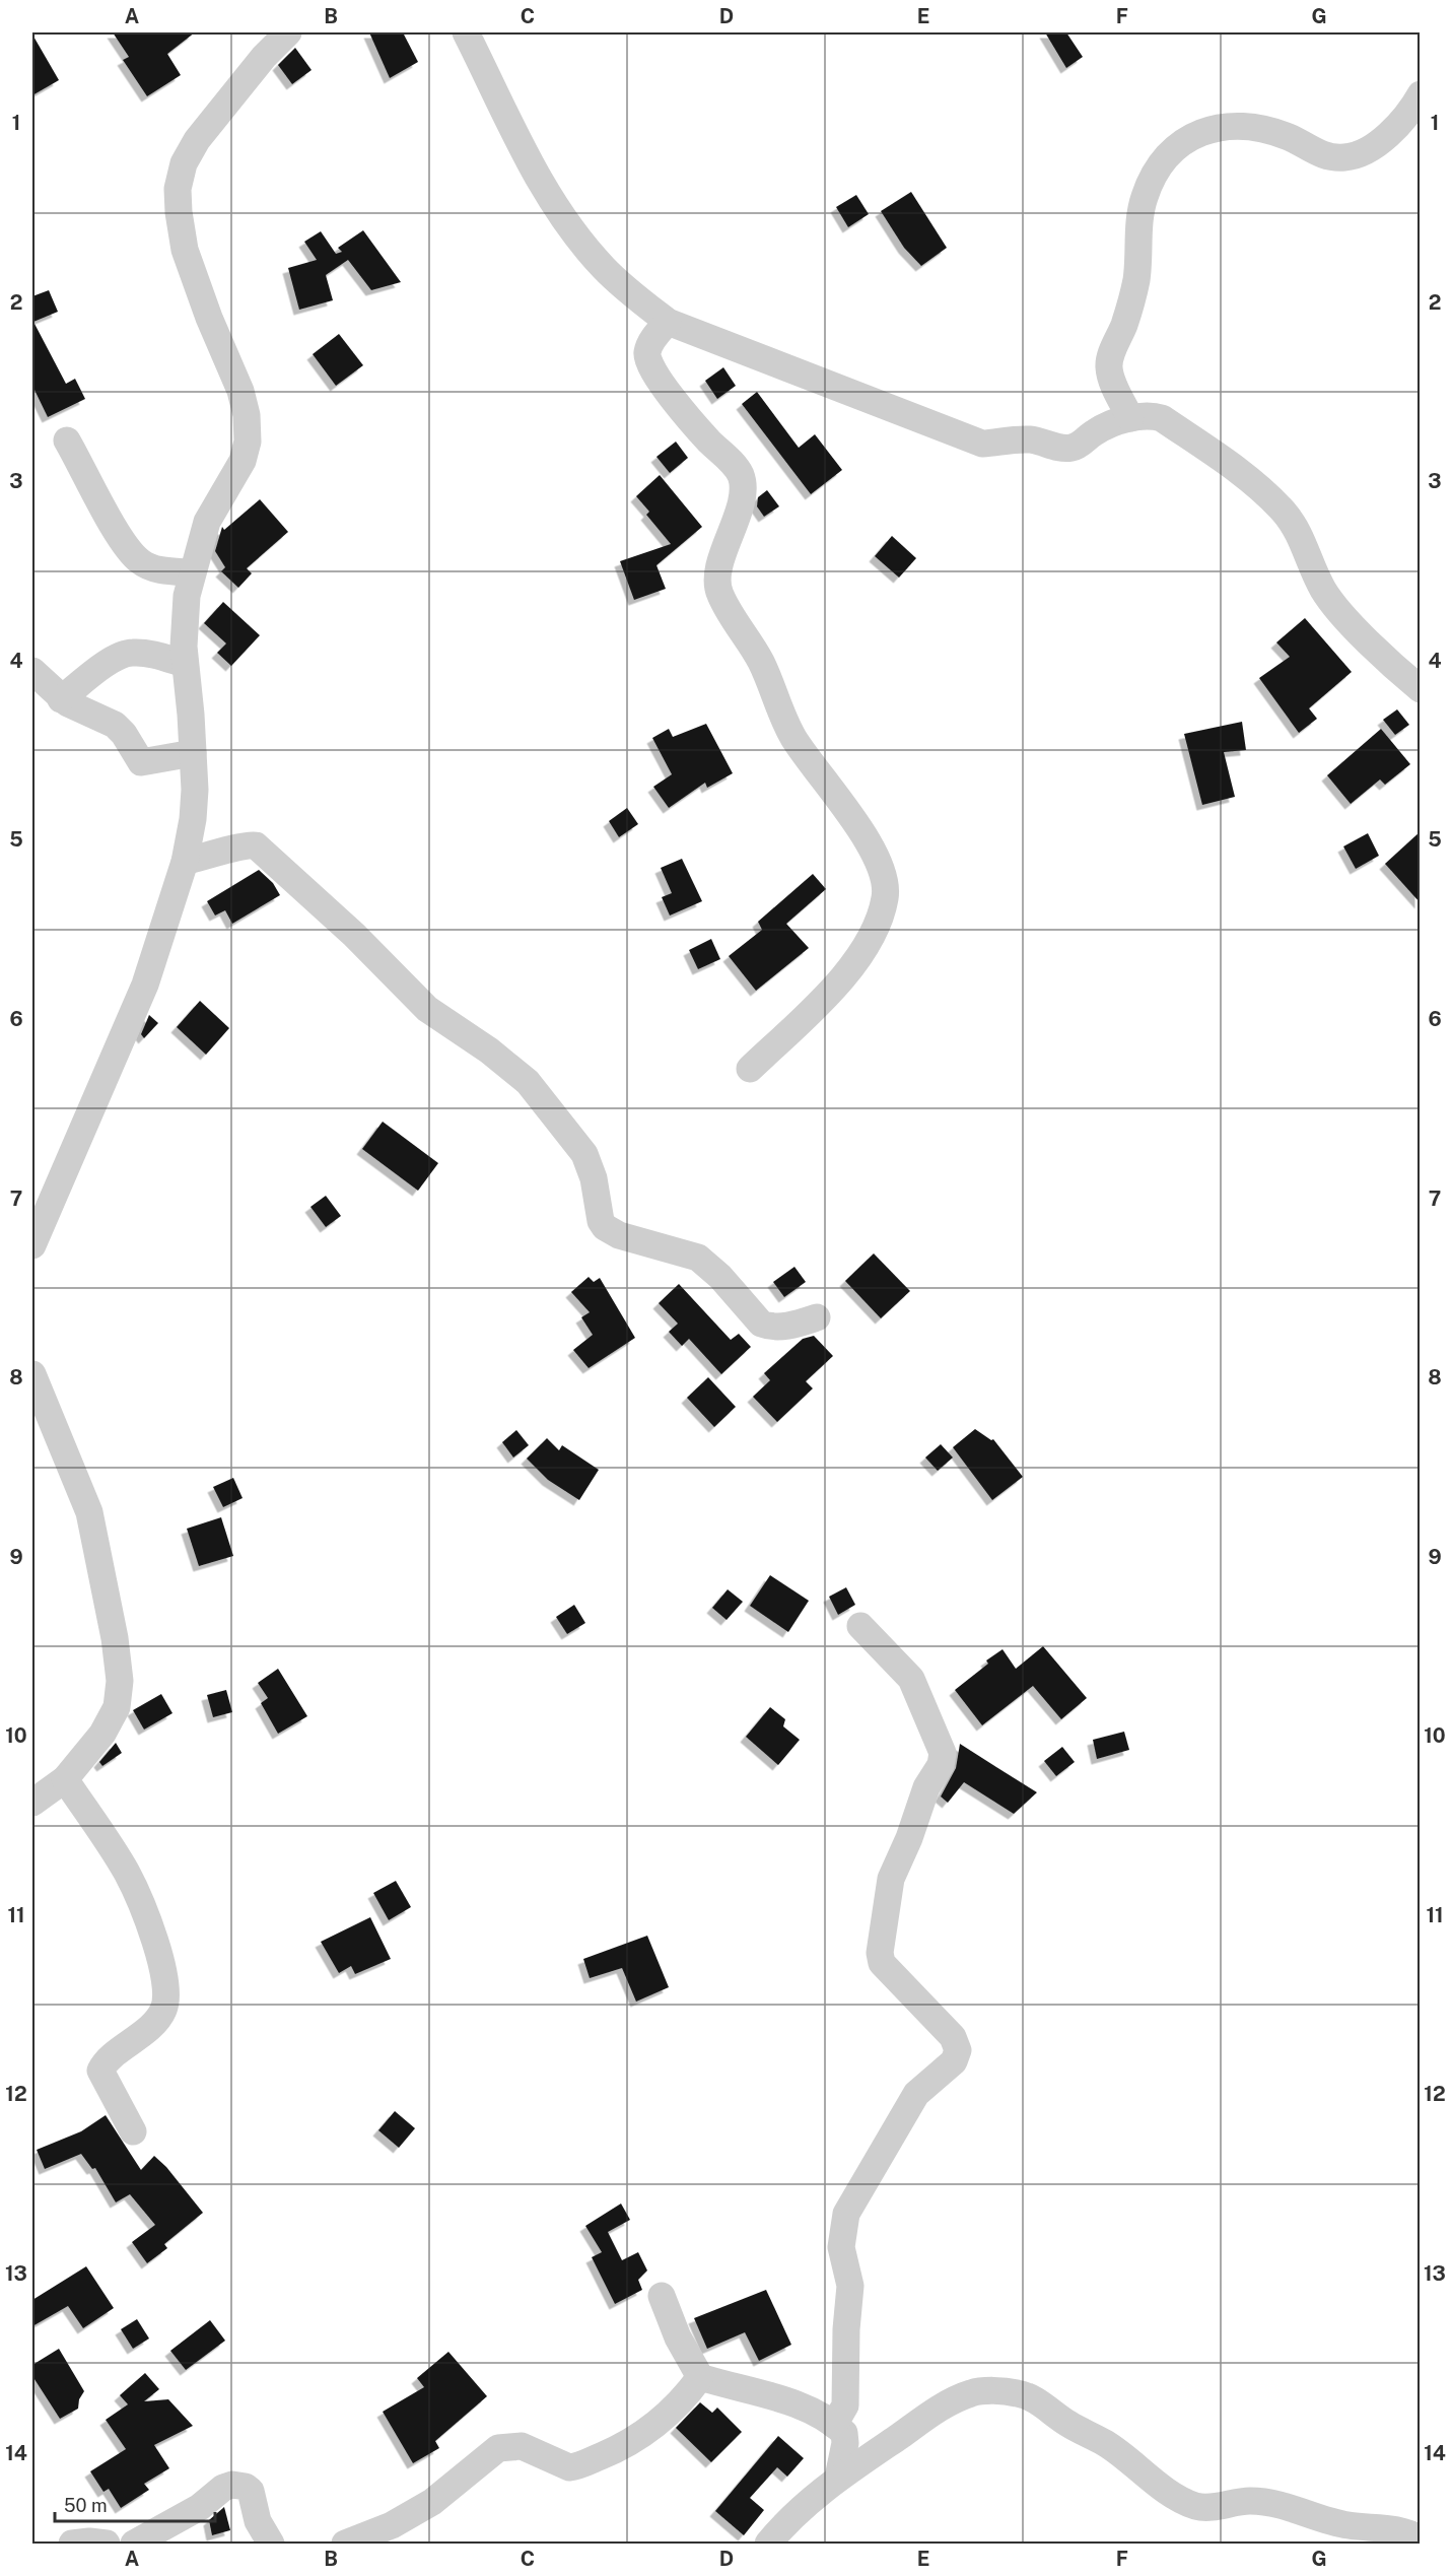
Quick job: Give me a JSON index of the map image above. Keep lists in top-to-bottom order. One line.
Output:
{"scale_bar":"50 m","grid":{"columns":["A","B","C","D","E","F","G"],"rows":["1","2","3","4","5","6","7","8","9","10","11","12","13","14"]}}
